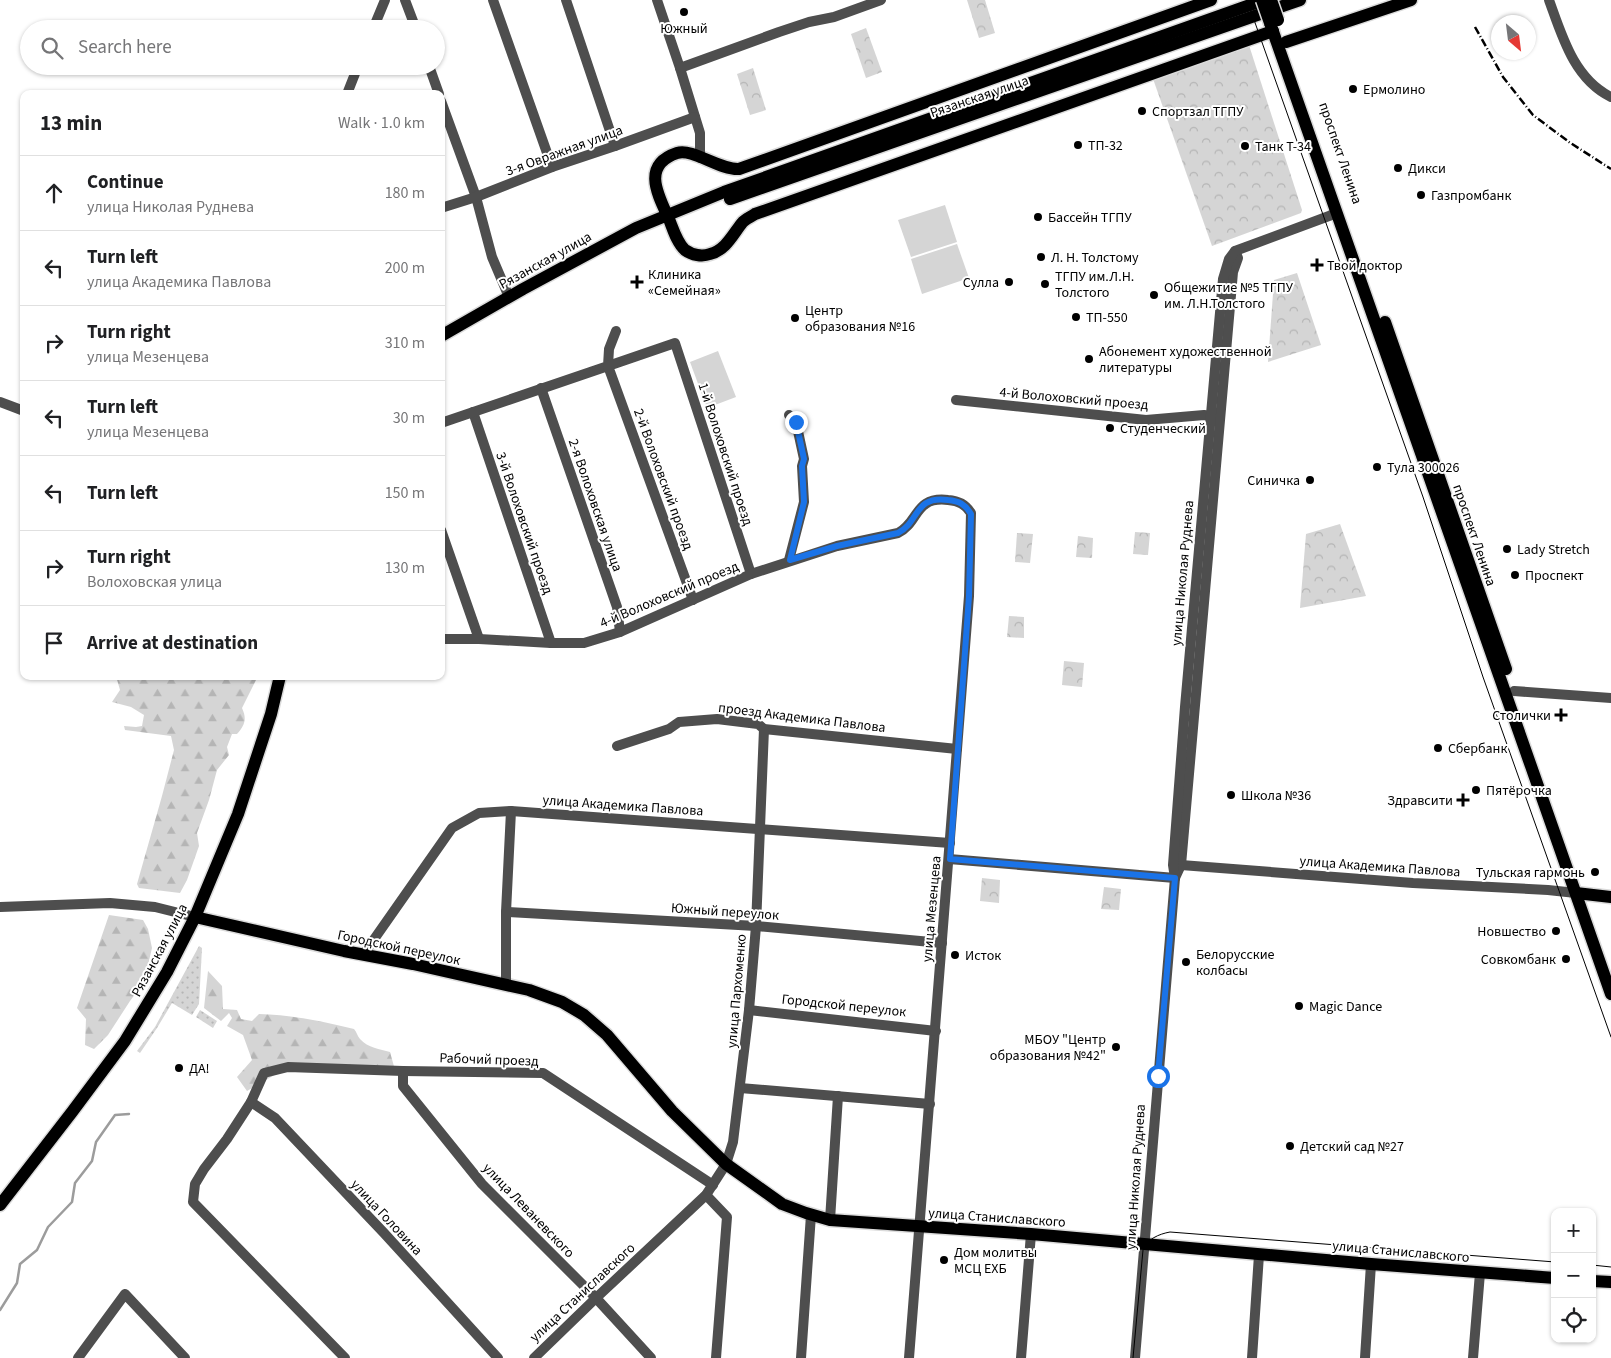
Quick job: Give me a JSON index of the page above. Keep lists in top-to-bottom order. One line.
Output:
{"streets":{"main road":["Рязанская улица","проспект Ленина","Городской переулок","улица Станиславского"],"street":["3-я Овражная улица","4-й Волоховский проезд","1-й Волоховский проезд","2-й Волоховский проезд","2-я Волоховская улица","3-й Волоховский проезд","улица Николая Руднева","проезд Академика Павлова","улица Академика Павлова","улица Мезенцева","Южный переулок","улица Пархоменко","Рабочий проезд","улица Леваневского","улица Головина"]},"crossings":[["Рязанская улица","Городской переулок"],["проспект Ленина","улица Николая Руднева"],["проспект Ленина","улица Академика Павлова"],["4-й Волоховский проезд","1-й Волоховский проезд"],["4-й Волоховский проезд","2-й Волоховский проезд"],["4-й Волоховский проезд","2-я Волоховская улица"],["4-й Волоховский проезд","3-й Волоховский проезд"],["4-й Волоховский проезд","улица Николая Руднева"],["4-й Волоховский проезд","улица Мезенцева"],["1-й Волоховский проезд","2-й Волоховский проезд"],["улица Николая Руднева","улица Академика Павлова"],["улица Николая Руднева","улица Станиславского"],["проезд Академика Павлова","улица Мезенцева"],["проезд Академика Павлова","улица Пархоменко"],["улица Академика Павлова","улица Мезенцева"],["улица Академика Павлова","Городской переулок"],["улица Академика Павлова","улица Пархоменко"],["улица Мезенцева","Южный переулок"],["улица Мезенцева","Городской переулок"],["улица Мезенцева","улица Станиславского"],["Южный переулок","улица Пархоменко"],["Городской переулок","улица Пархоменко"],["Городской переулок","улица Станиславского"],["улица Пархоменко","улица Станиславского"],["Рабочий проезд","улица Леваневского"],["Рабочий проезд","улица Головина"],["Рабочий проезд","улица Станиславского"],["улица Леваневского","улица Станиславского"]],"places":{"other":["Южный","Ермолино","Спортзал ТГПУ","ТП-32","Танк Т-34","Дикси","Газпромбанк","Бассейн ТГПУ","Л. Н. Толстому","Сулла","ТГПУ им.Л.Н. Толстого","Общежитие №5 ТГПУ им. Л.Н.Толстого","ТП-550","Центр образования №16","Абонемент художественной литературы","Студенческий","Тула 300026","Синичка","Lady Stretch","Проспект","Сбербанк","Пятёрочка","Школа №36","Тульская гармонь","Новшество","Исток","Совкомбанк","Белорусские колбасы","Magic Dance","МБОУ \"Центр образования №42\"","ДА!","Детский сад №27","Дом молитвы МСЦ ЕХБ"],"health":["Твой доктор","Клиника «Семейная»","Столички","Здравсити"]},"north":"bottom right","page":{"search":"Search here","heading":["13 min","Walk · 1.0 km"],"list":[["Continue","улица Николая Руднева","180 m"],["Turn left","улица Академика Павлова","200 m"],["Turn right","улица Мезенцева","310 m"],["Turn left","улица Мезенцева","30 m"],["Turn left","150 m"],["Turn right","Волоховская улица","130 m"],"Arrive at destination"],"map_buttons":["+","−"]}}
